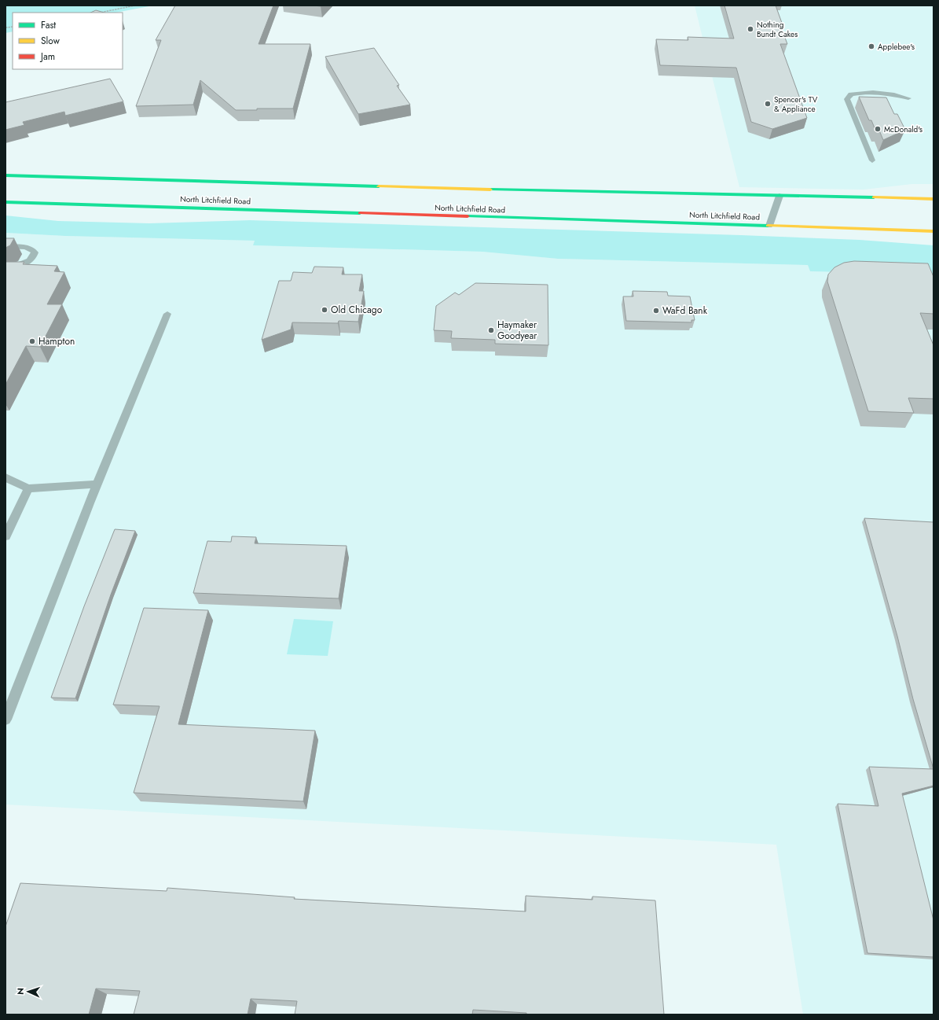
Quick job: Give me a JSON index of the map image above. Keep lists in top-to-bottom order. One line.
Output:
{"streets":{"main road":["North Litchfield Road"]},"places":["Nothing Bundt Cakes","Applebee's","Spencer's TV & Appliance","McDonald's","Old Chicago","WaFd Bank","Haymaker Goodyear","Hampton"],"legend":["Fast","Slow","Jam"],"north":"left"}
